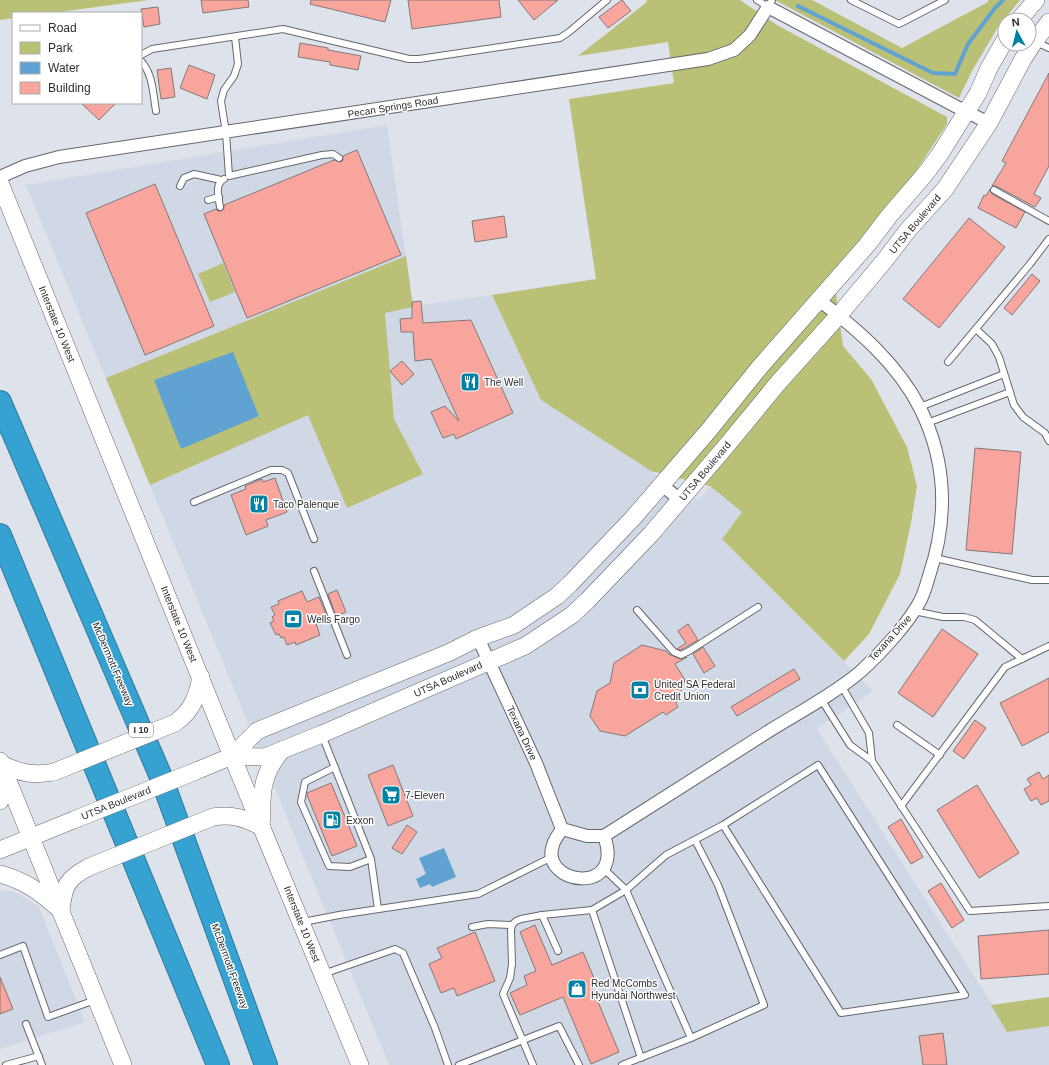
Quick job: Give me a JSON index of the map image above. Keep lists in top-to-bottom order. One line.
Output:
{"streets":{"highway":["McDermott Freeway","I 10"],"main road":["UTSA Boulevard","Interstate 10 West"],"street":["Pecan Springs Road","Texana Drive"]},"crossings":[["UTSA Boulevard","Interstate 10 West"],["UTSA Boulevard","Texana Drive"]],"places":{"restaurant":["The Well","Taco Palenque"],"bank":["Wells Fargo","United SA Federal Credit Union"],"supermarket":["7-Eleven"],"fuel station":["Exxon"],"shop":["Red McCombs Hyundai Northwest"]},"legend":["Road","Park","Water","Building"],"north":"top"}
